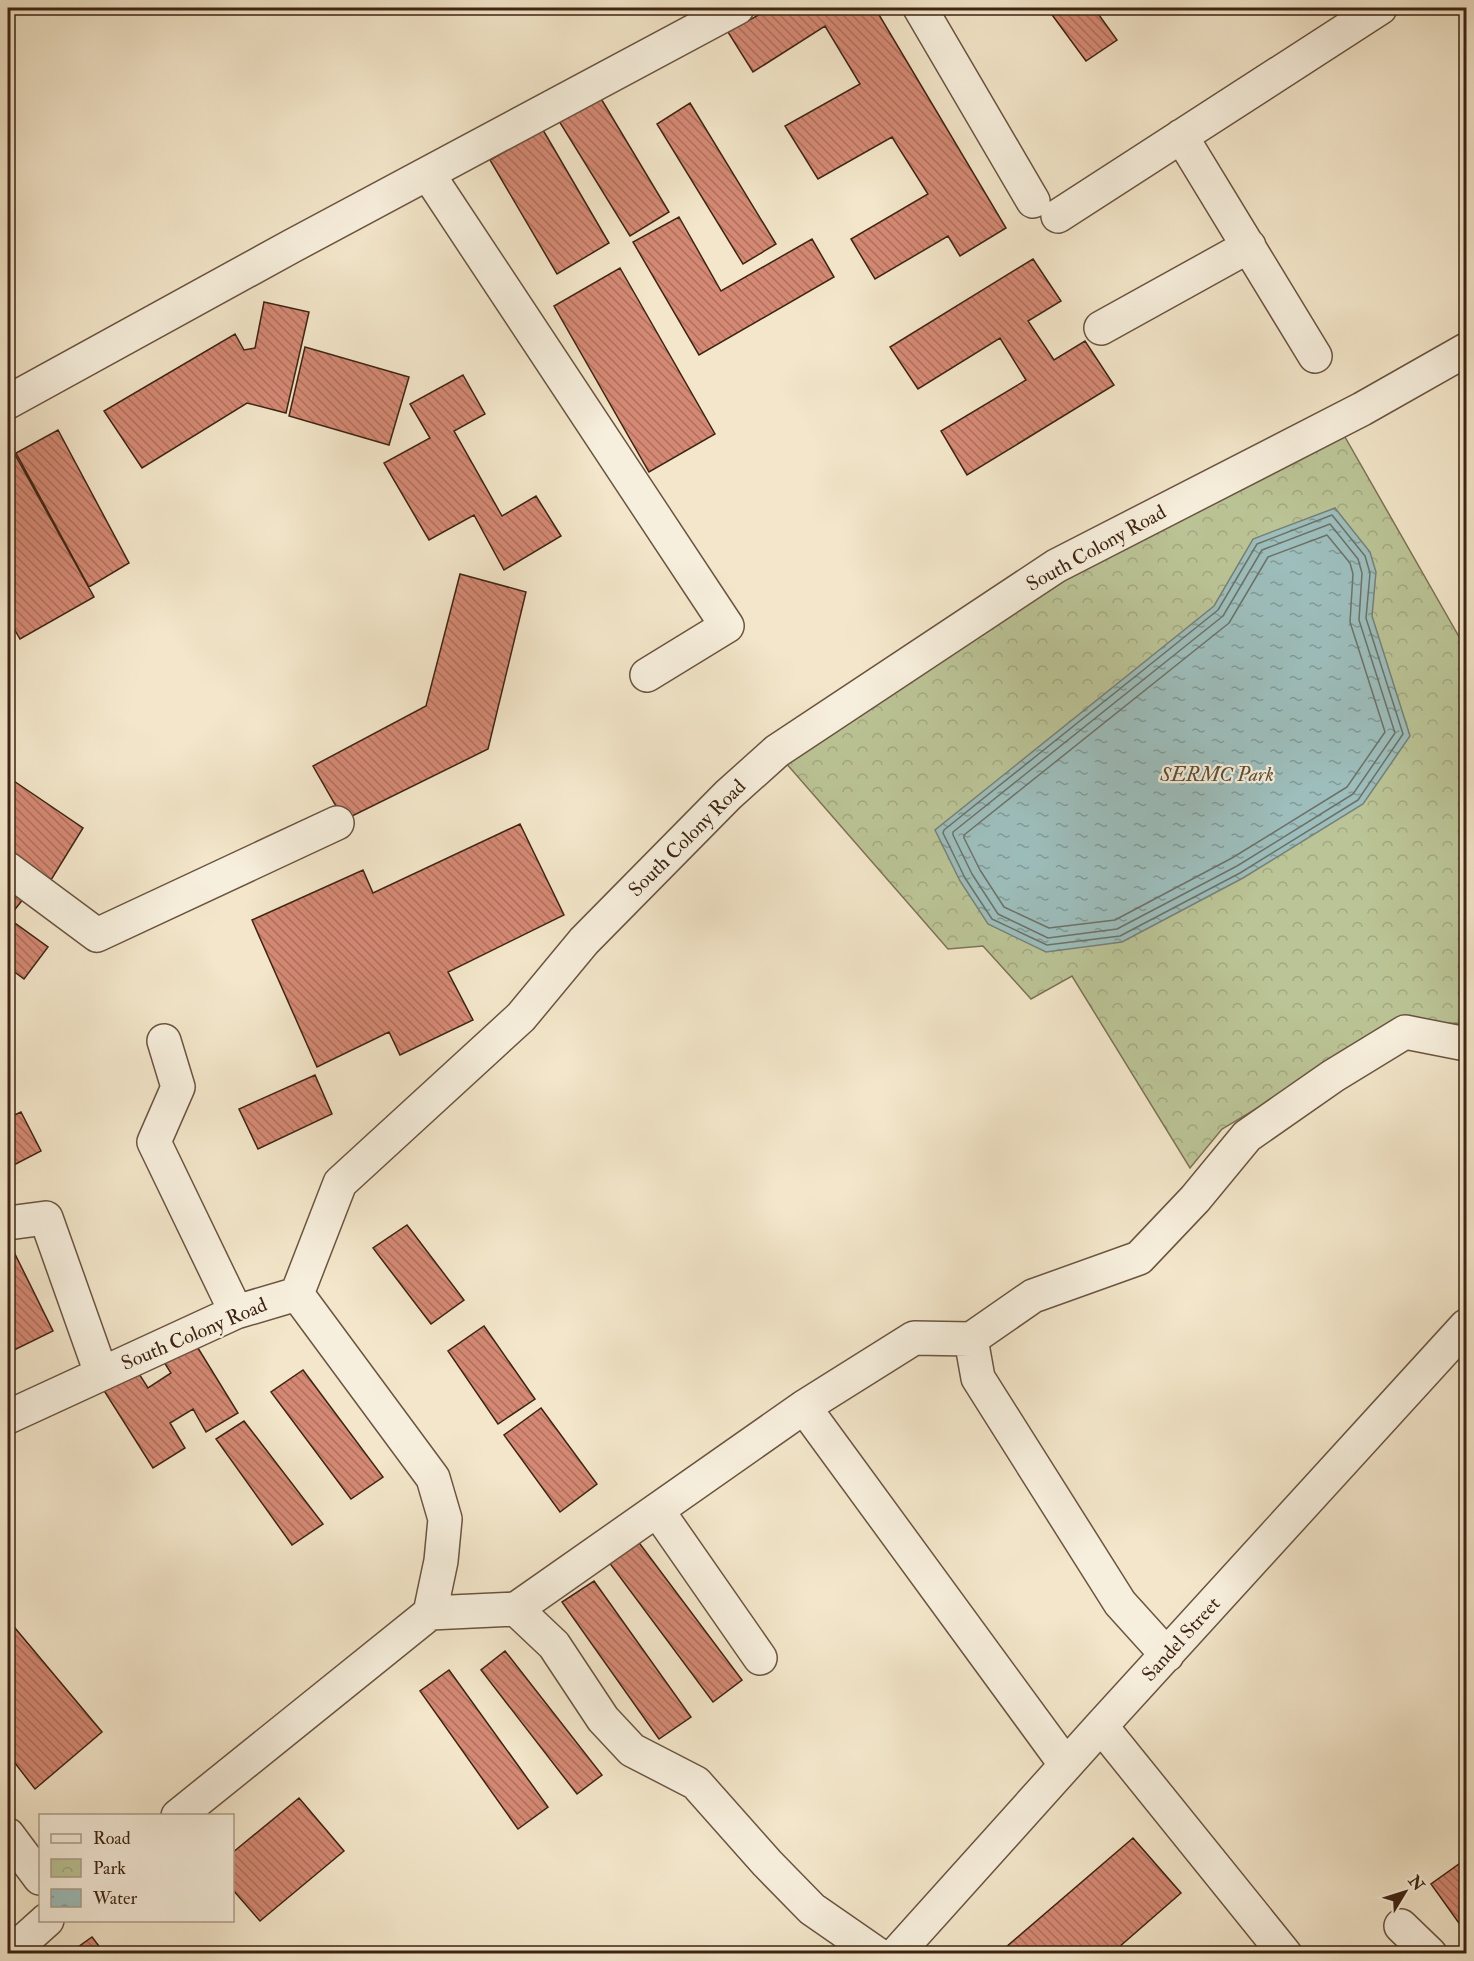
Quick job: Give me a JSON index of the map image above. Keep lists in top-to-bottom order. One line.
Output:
{"streets":{"street":["South Colony Road","Sandel Street"]},"parks":["SERMC Park"],"legend":["Road","Park","Water"],"north":"top right"}
